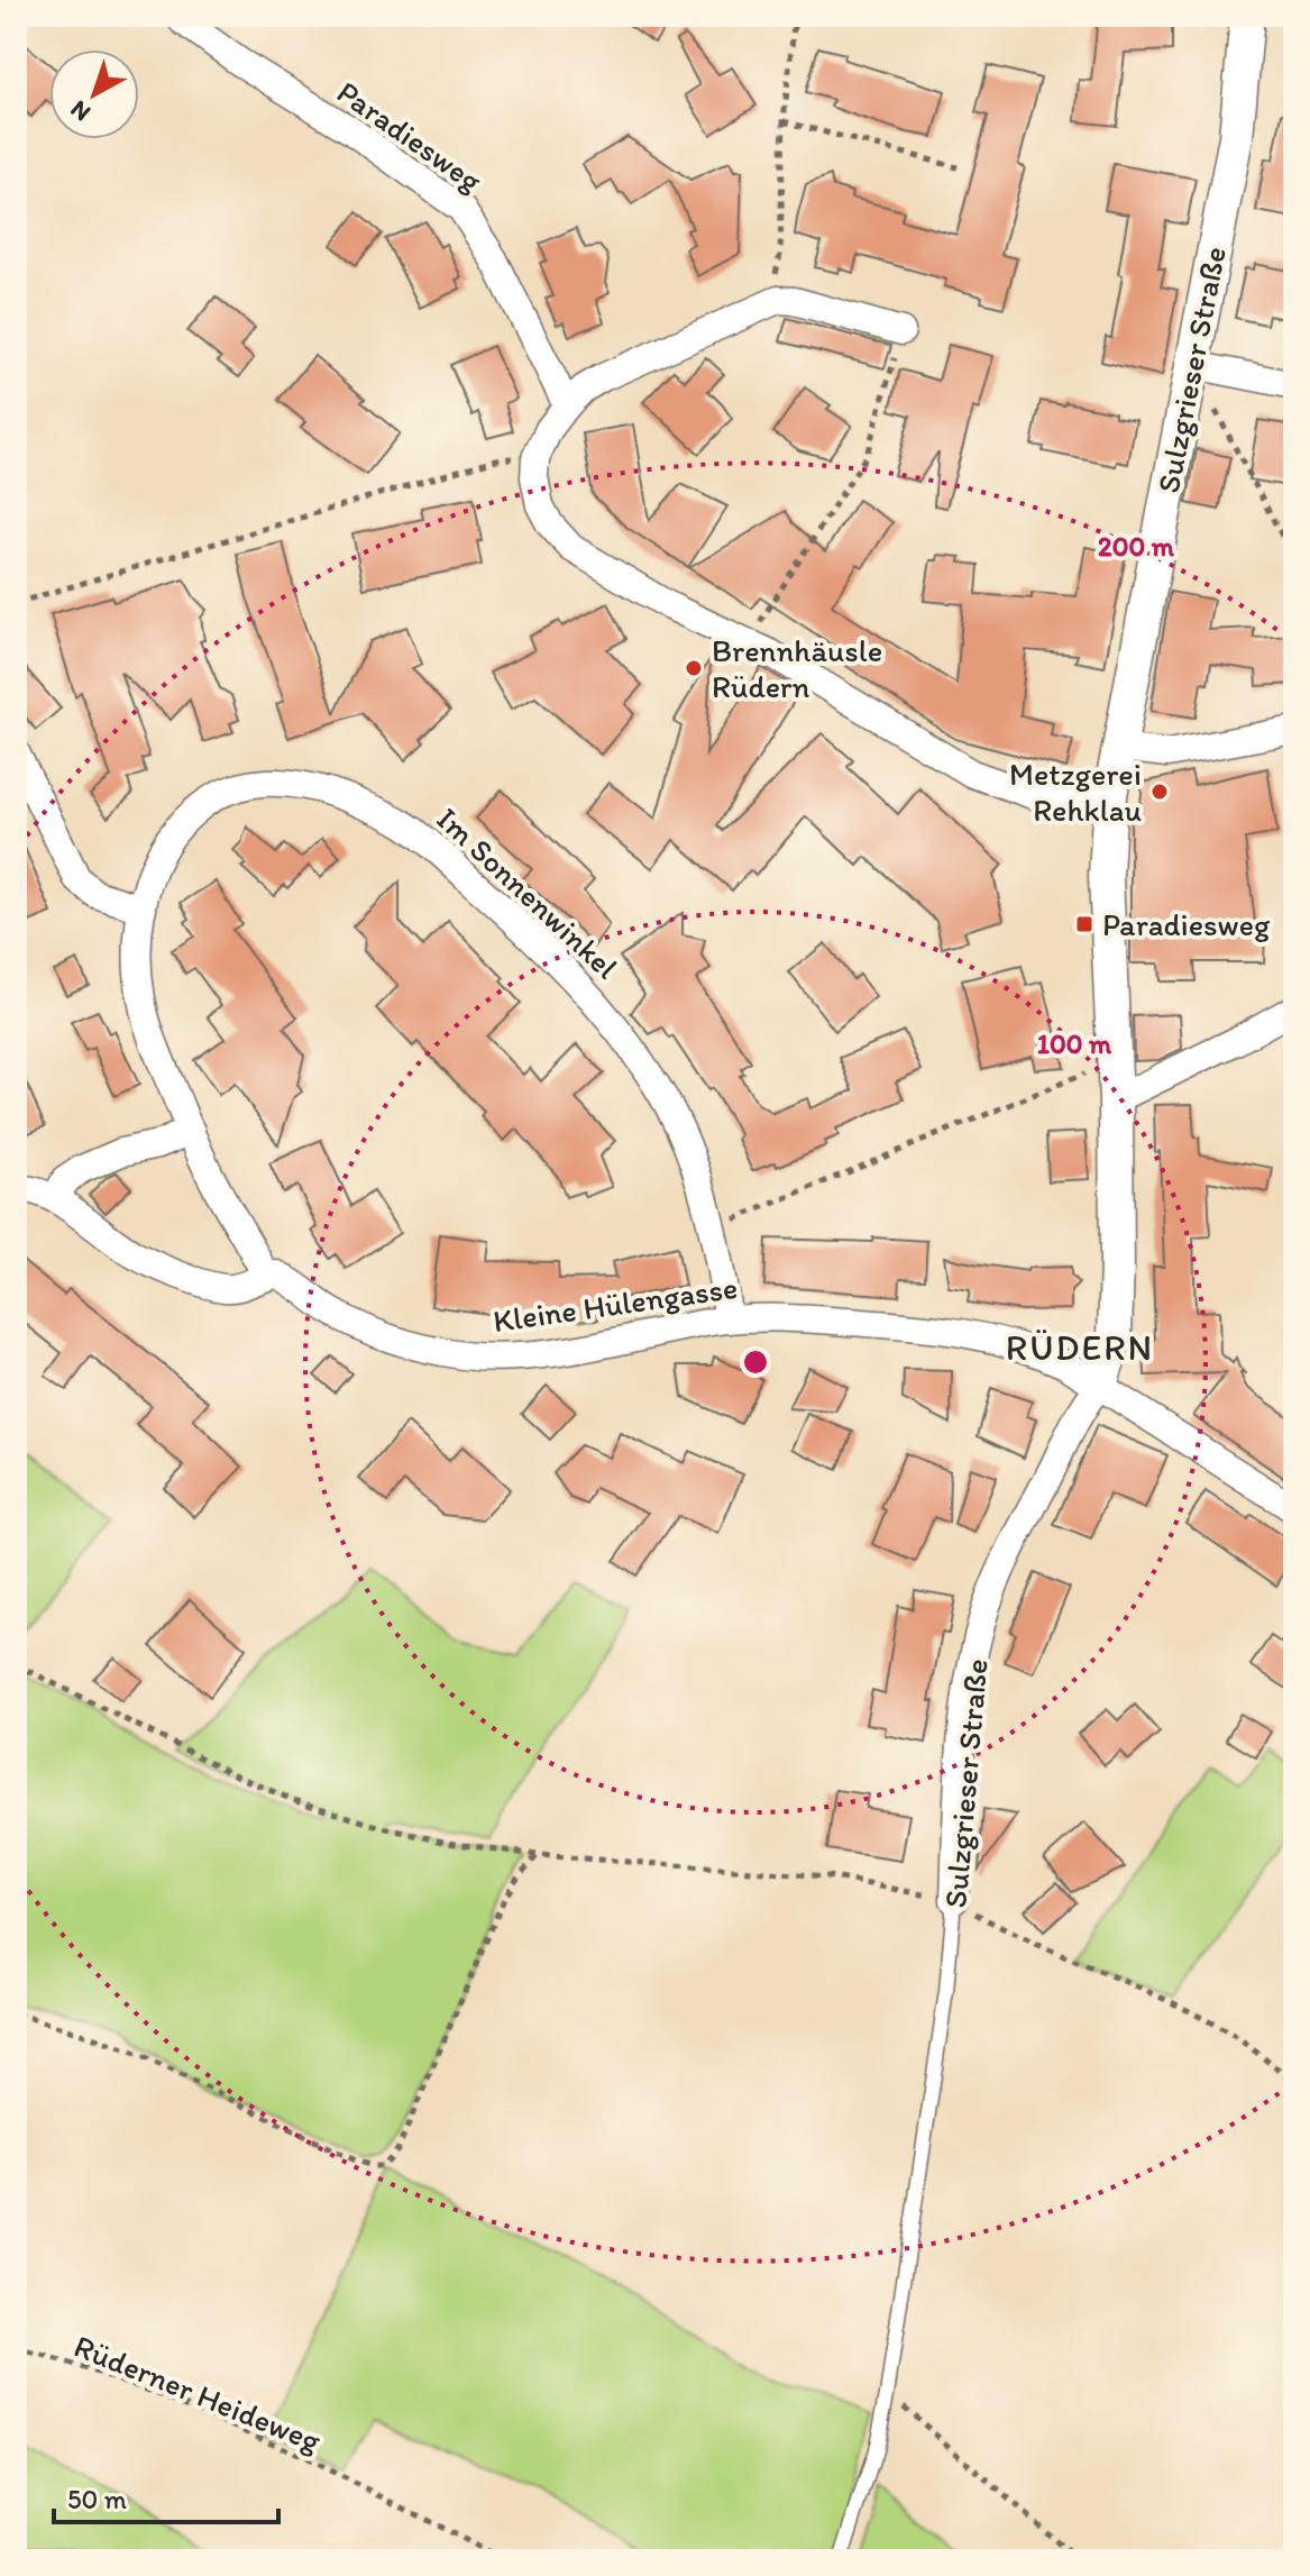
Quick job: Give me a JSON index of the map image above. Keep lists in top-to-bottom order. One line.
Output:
{"streets":{"street":["Paradiesweg","Sulzgrieser Straße","Im Sonnenwinkel","Kleine Hülengasse"],"path":["Rüderner Heideweg"]},"crossings":[["Sulzgrieser Straße","Kleine Hülengasse"],["Im Sonnenwinkel","Kleine Hülengasse"]],"districts":["RÜDERN"],"places":{"other":["Brennhäusle Rüdern","Metzgerei Rehklau"],"transit":["Paradiesweg"]},"scale_bar":"50 m","north":"bottom left","rings":["200 m","100 m"]}
